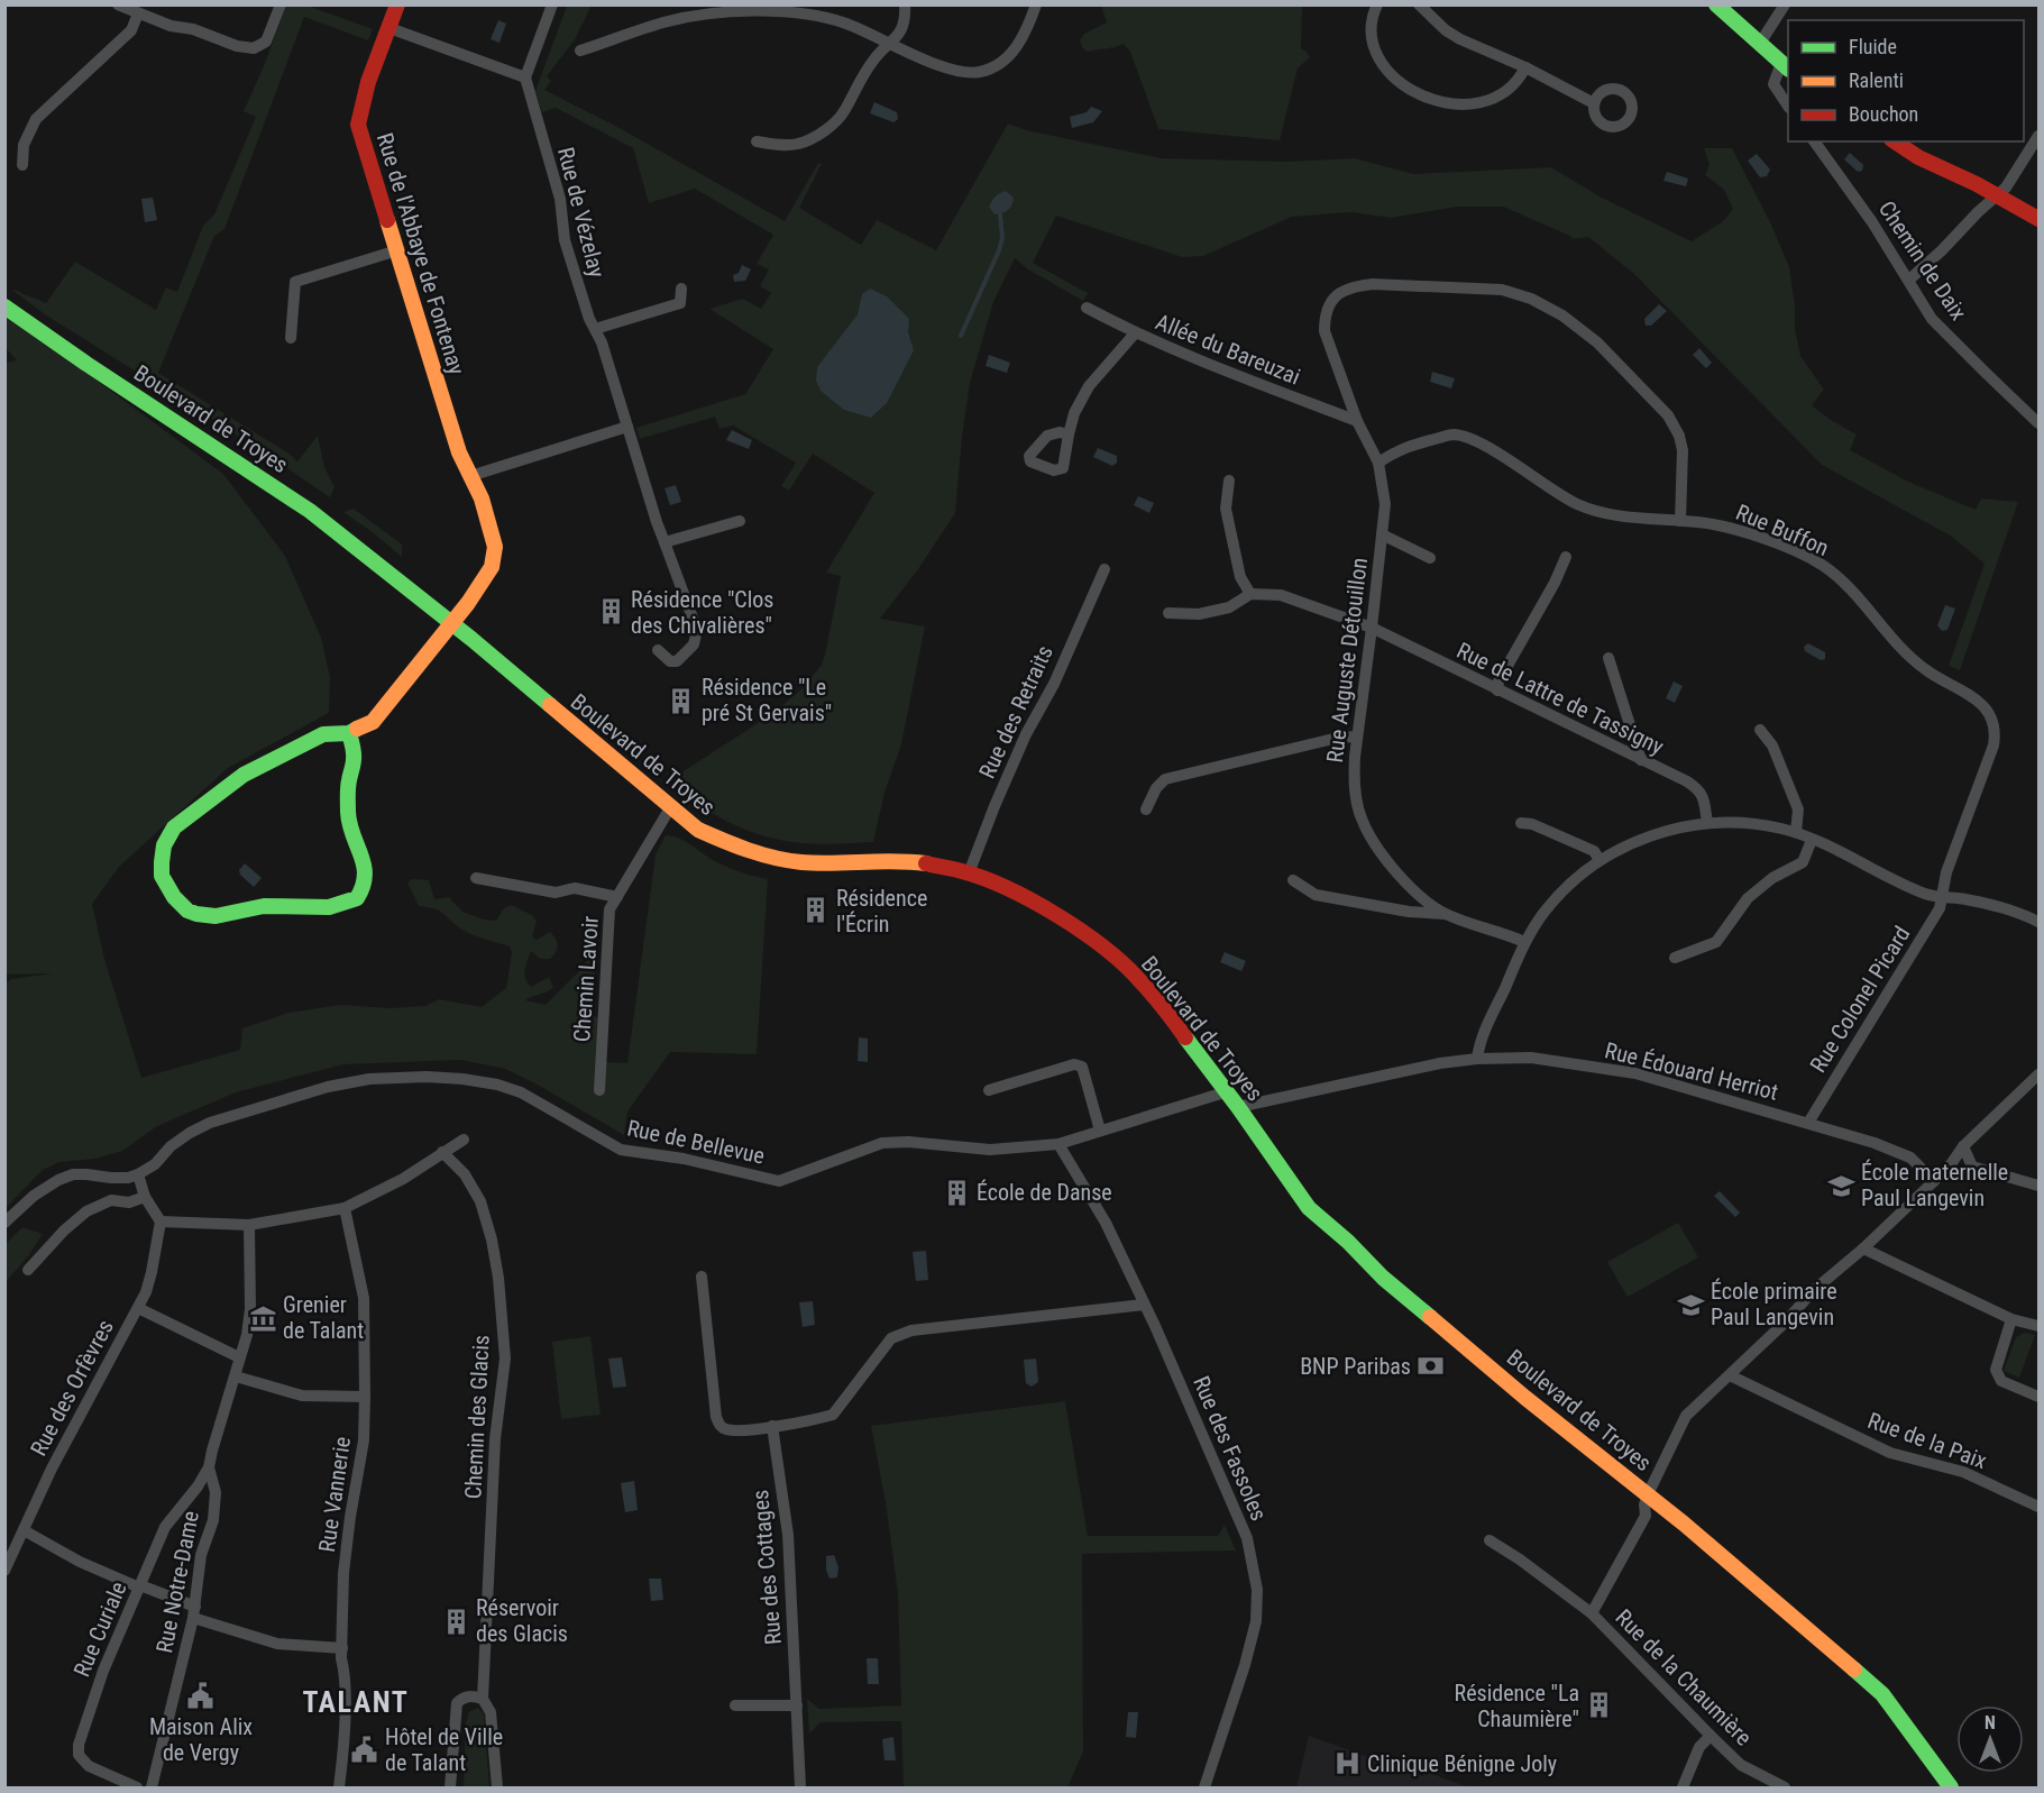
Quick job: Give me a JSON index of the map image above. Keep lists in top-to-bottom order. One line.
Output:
{"streets":{"main road":["Rue de l'Abbaye de Fontenay","Boulevard de Troyes"],"street":["Rue de Vézelay","Chemin de Daix","Allée du Bareuzai","Rue Buffon","Rue Auguste Détouillon","Rue de Lattre de Tassigny","Rue des Retraits","Chemin Lavoir","Rue Colonel Picard","Rue Édouard Herriot","Rue de Bellevue","Rue des Orfèvres","Chemin des Glacis","Rue de la Paix","Rue des Fassoles","Rue Vannerie","Rue des Cottages","Rue Notre-Dame","Rue Curiale","Rue de la Chaumière"]},"crossings":[["Rue de l'Abbaye de Fontenay","Boulevard de Troyes"],["Allée du Bareuzai","Rue Auguste Détouillon"],["Boulevard de Troyes","Rue des Retraits"],["Boulevard de Troyes","Chemin Lavoir"],["Boulevard de Troyes","Rue Édouard Herriot"],["Boulevard de Troyes","Rue de Bellevue"],["Boulevard de Troyes","Rue de la Chaumière"],["Rue Buffon","Rue Auguste Détouillon"],["Rue Buffon","Rue Colonel Picard"],["Rue Auguste Détouillon","Rue de Lattre de Tassigny"],["Rue Colonel Picard","Rue Édouard Herriot"],["Rue Édouard Herriot","Rue de la Chaumière"],["Rue de Bellevue","Rue des Fassoles"],["Rue de la Paix","Rue de la Chaumière"],["Rue Notre-Dame","Rue Curiale"]],"districts":["TALANT"],"places":{"building":["Résidence \"Clos des Chivalières\"","Résidence \"Le pré St Gervais\"","Résidence l'Écrin","École de Danse","Réservoir des Glacis","Résidence \"La Chaumière\""],"school or university":["École maternelle Paul Langevin","École primaire Paul Langevin"],"museum":["Grenier de Talant"],"bank":["BNP Paribas"],"public building":["Maison Alix de Vergy","Hôtel de Ville de Talant"],"hospital":["Clinique Bénigne Joly"]},"legend":["Fluide","Ralenti","Bouchon"],"north":"top"}
